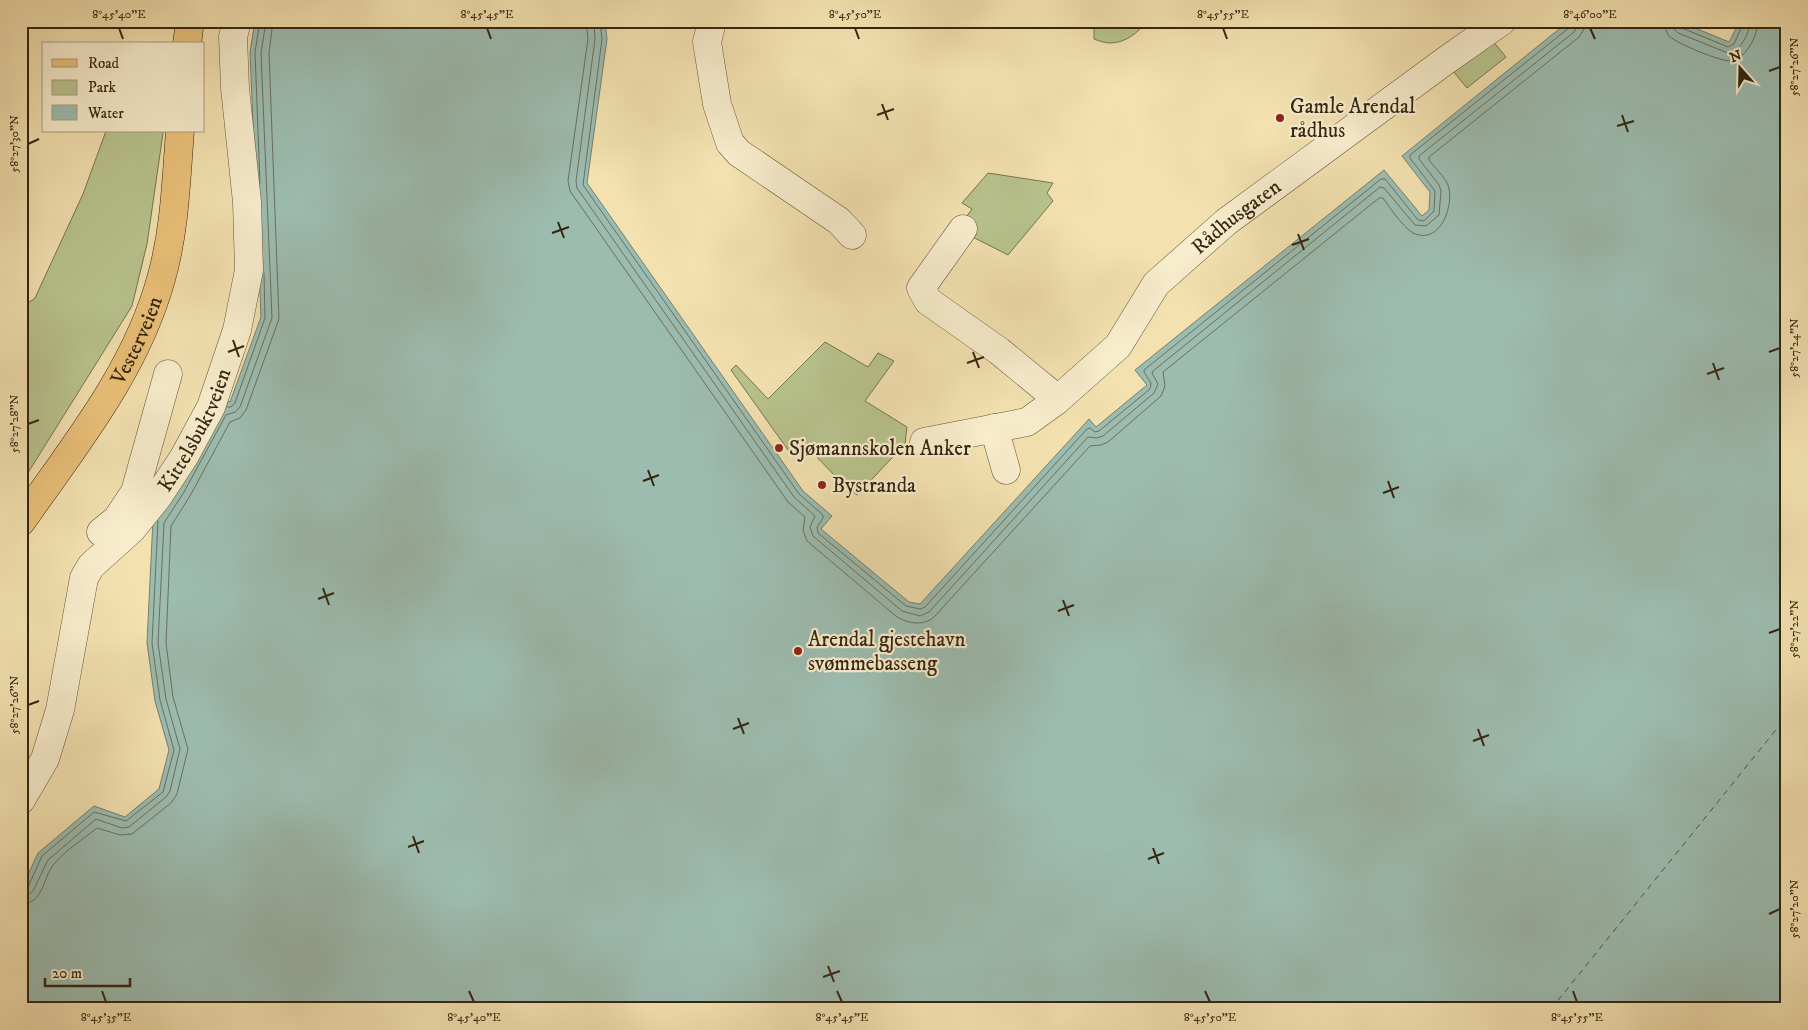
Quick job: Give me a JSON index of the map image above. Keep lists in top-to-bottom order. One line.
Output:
{"streets":{"main road":["Vesterveien"],"street":["Rådhusgaten","Kittelsbuktveien"]},"places":["Gamle Arendal rådhus","Sjømannskolen Anker","Bystranda","Arendal gjestehavn svømmebasseng"],"legend":["Road","Park","Water"],"scale_bar":"20 m","north":"top","coordinates":["8°45'40\"E","8°45'45\"E","8°45'50\"E","8°45'55\"E","8°46'00\"E","58°27'26\"N","58°27'30\"N","58°27'24\"N","58°27'28\"N","58°27'22\"N","58°27'20\"N","8°45'35\"E"]}
